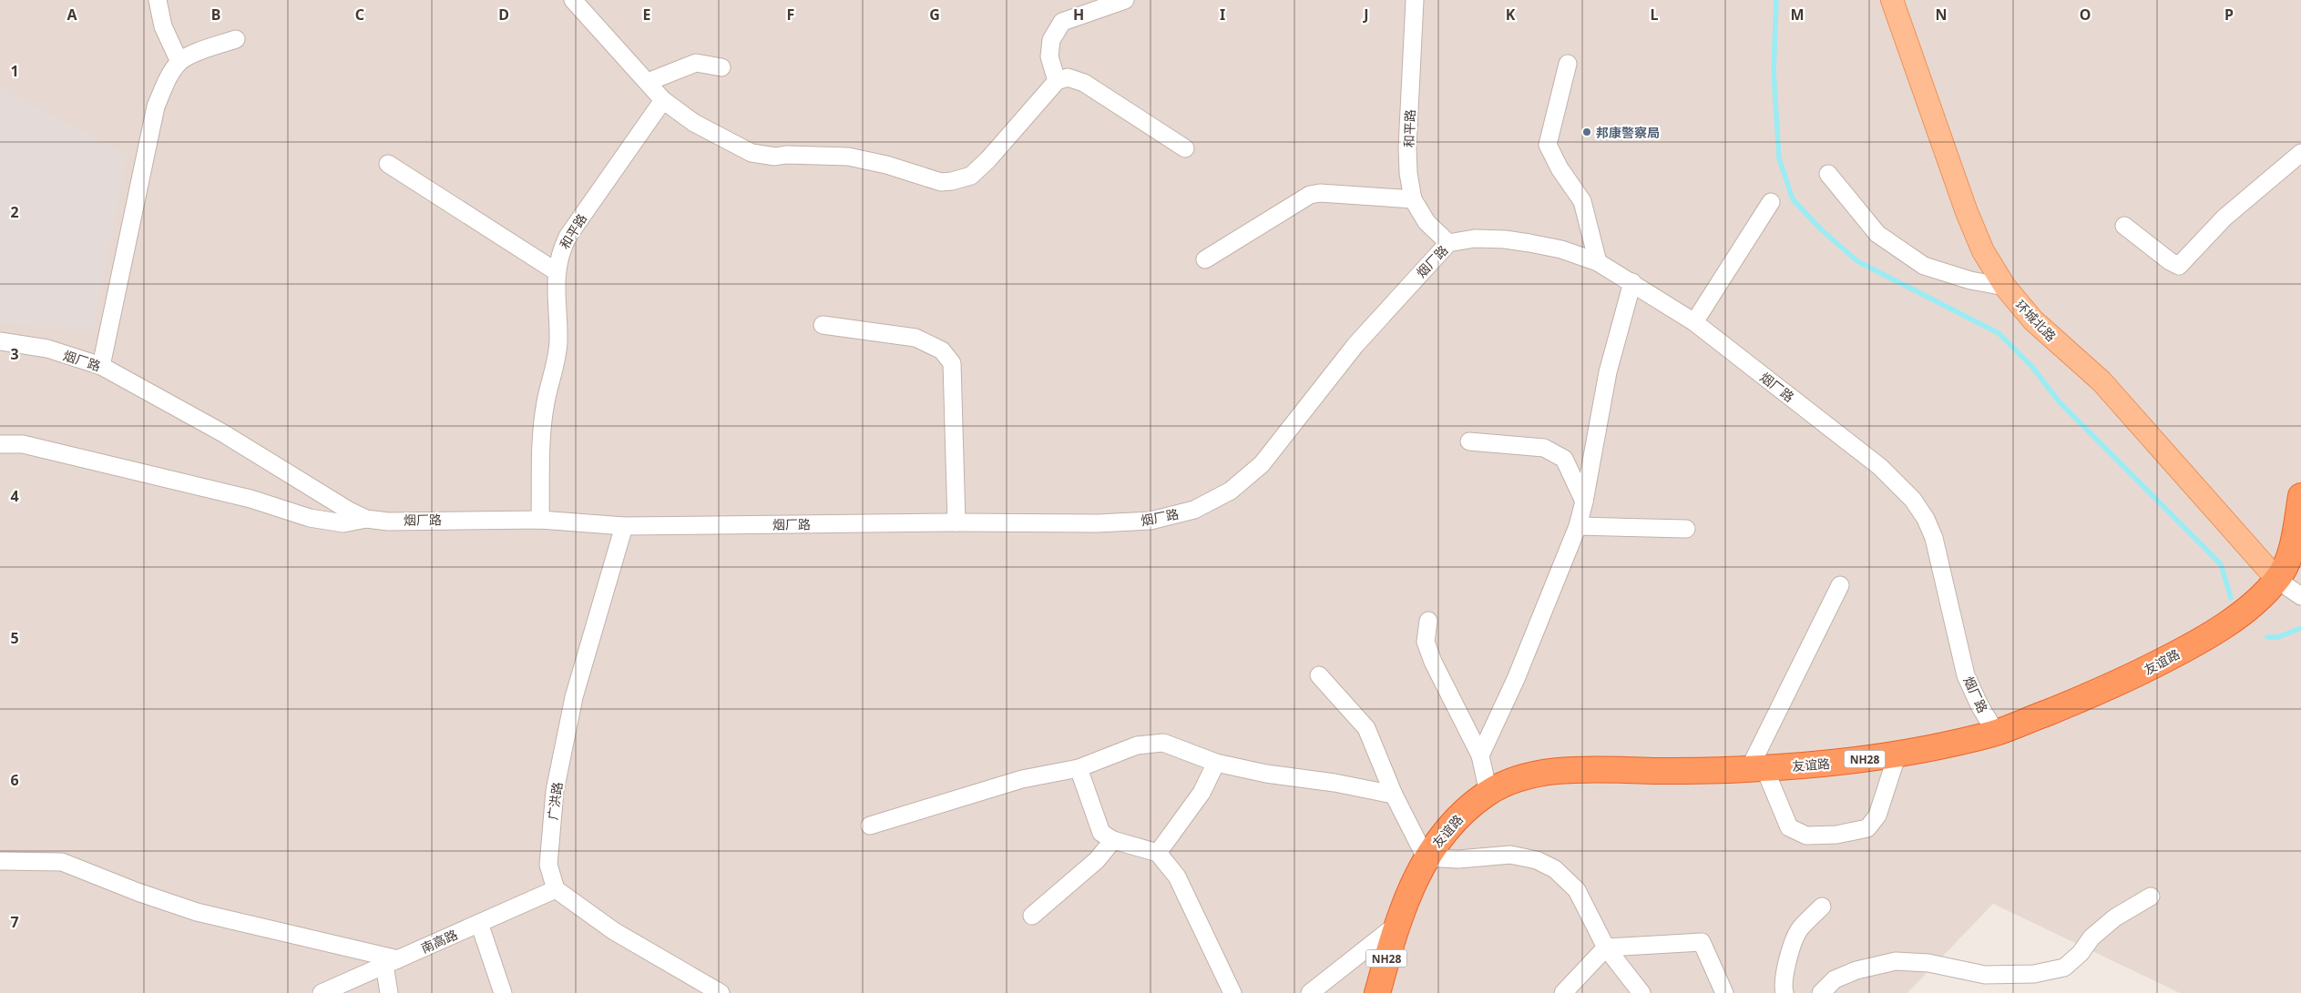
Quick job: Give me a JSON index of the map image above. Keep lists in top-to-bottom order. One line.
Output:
{"streets":{"highway":["友谊路","NH28"],"main road":["环城北路"],"street":["和平路","烟厂路","广洪路","南高路"]},"crossings":[["和平路","烟厂路"],["烟厂路","友谊路"],["烟厂路","广洪路"],["环城北路","友谊路"],["友谊路","NH28"],["广洪路","南高路"]],"places":["邦康警察局"],"grid":{"columns":["A","B","C","D","E","F","G","H","I","J","K","L","M","N","O","P"],"rows":["1","2","3","4","5","6","7"]}}
